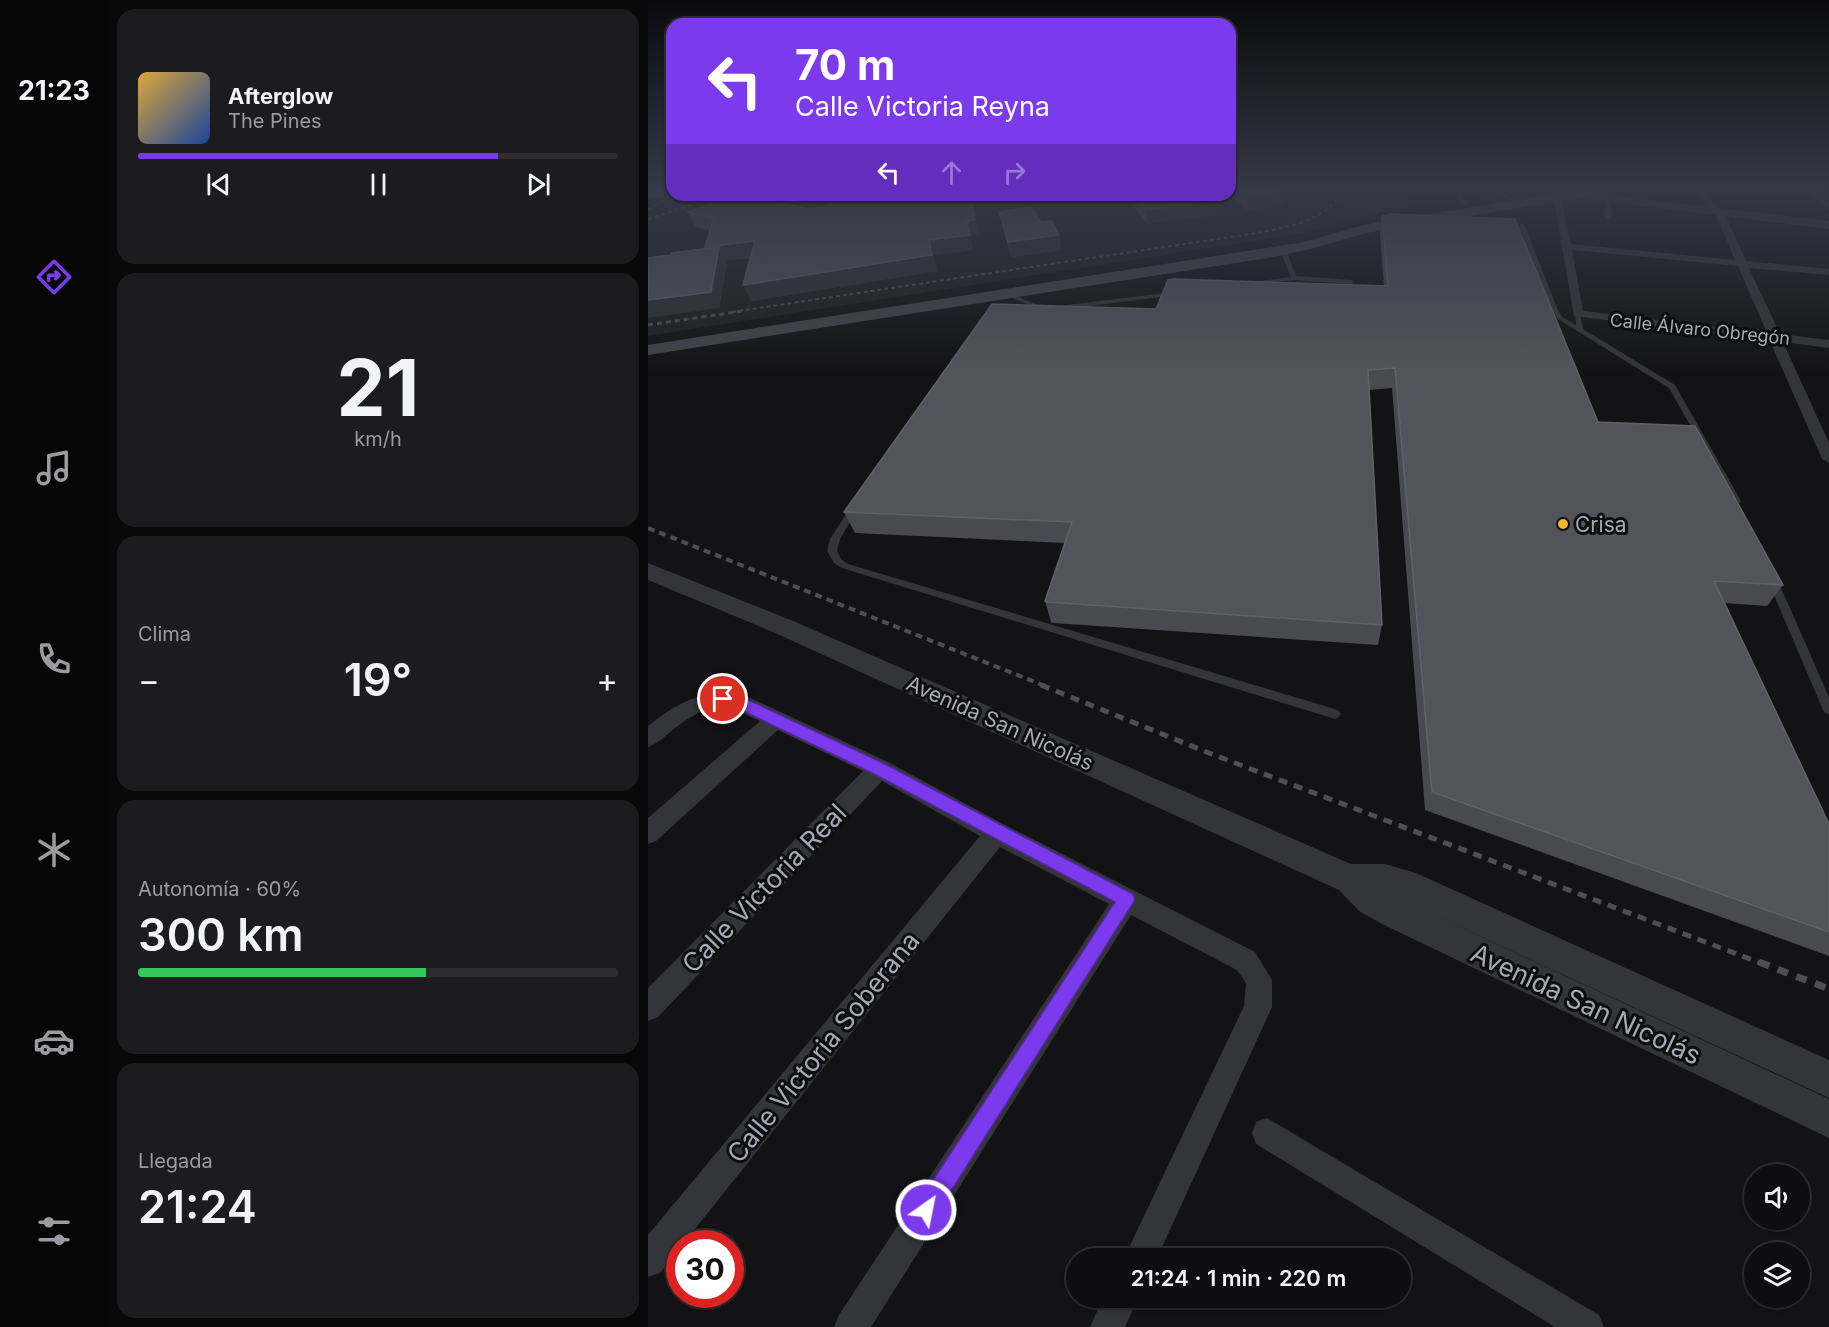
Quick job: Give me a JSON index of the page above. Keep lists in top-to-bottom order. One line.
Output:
{"streets":{"street":["Calle Álvaro Obregón","Avenida San Nicolás","Calle Victoria Real","Calle Victoria Soberana"]},"places":["Crisa"],"page":{"tabs":"21:23","turn":["70 m","Calle Victoria Reyna"],"song":["Afterglow","The Pines"],"tile":[["21","km/h"],"Clima",["Autonomía · 60%","300 km"],["Llegada","21:24"]],"heat":["−","19°","+"],"limit":"30","trip":"21:24 · 1 min · 220 m"}}
